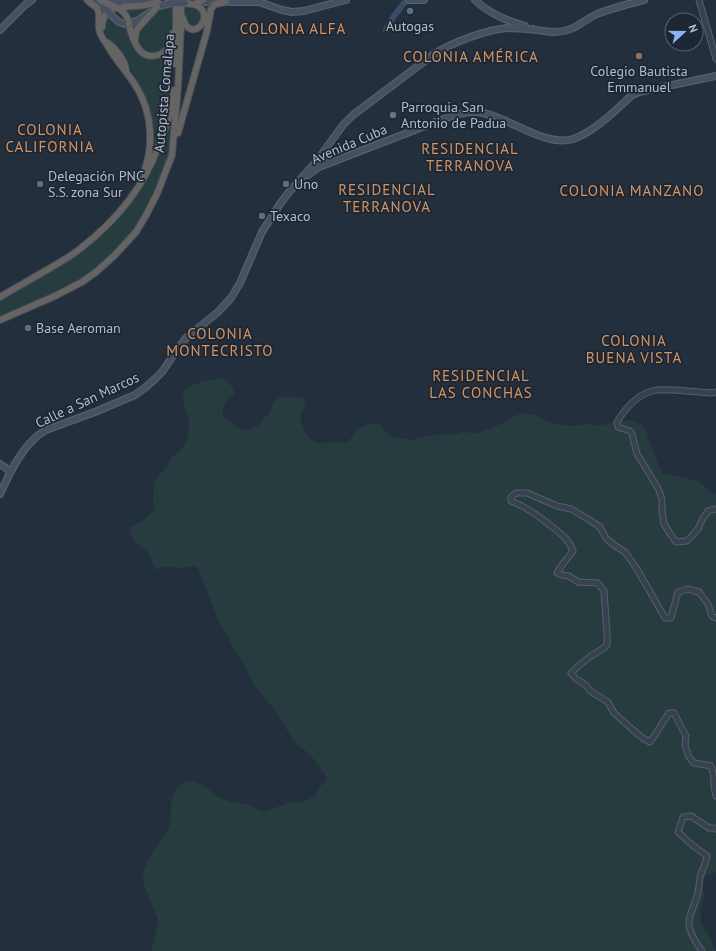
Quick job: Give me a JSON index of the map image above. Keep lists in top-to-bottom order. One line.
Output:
{"streets":{"highway":["Autopista Comalapa"],"main road":["Avenida Cuba","Calle a San Marcos"]},"crossings":[["Avenida Cuba","Calle a San Marcos"]],"districts":["COLONIA ALFA","COLONIA AMÉRICA","COLONIA CALIFORNIA","RESIDENCIAL TERRANOVA","RESIDENCIAL TERRANOVA","COLONIA MANZANO","COLONIA MONTECRISTO","COLONIA BUENA VISTA","RESIDENCIAL LAS CONCHAS"],"places":["Autogas","Colegio Bautista Emmanuel","Parroquia San Antonio de Padua","Delegación PNC S.S. zona Sur","Uno","Texaco","Base Aeroman"],"north":"right"}
